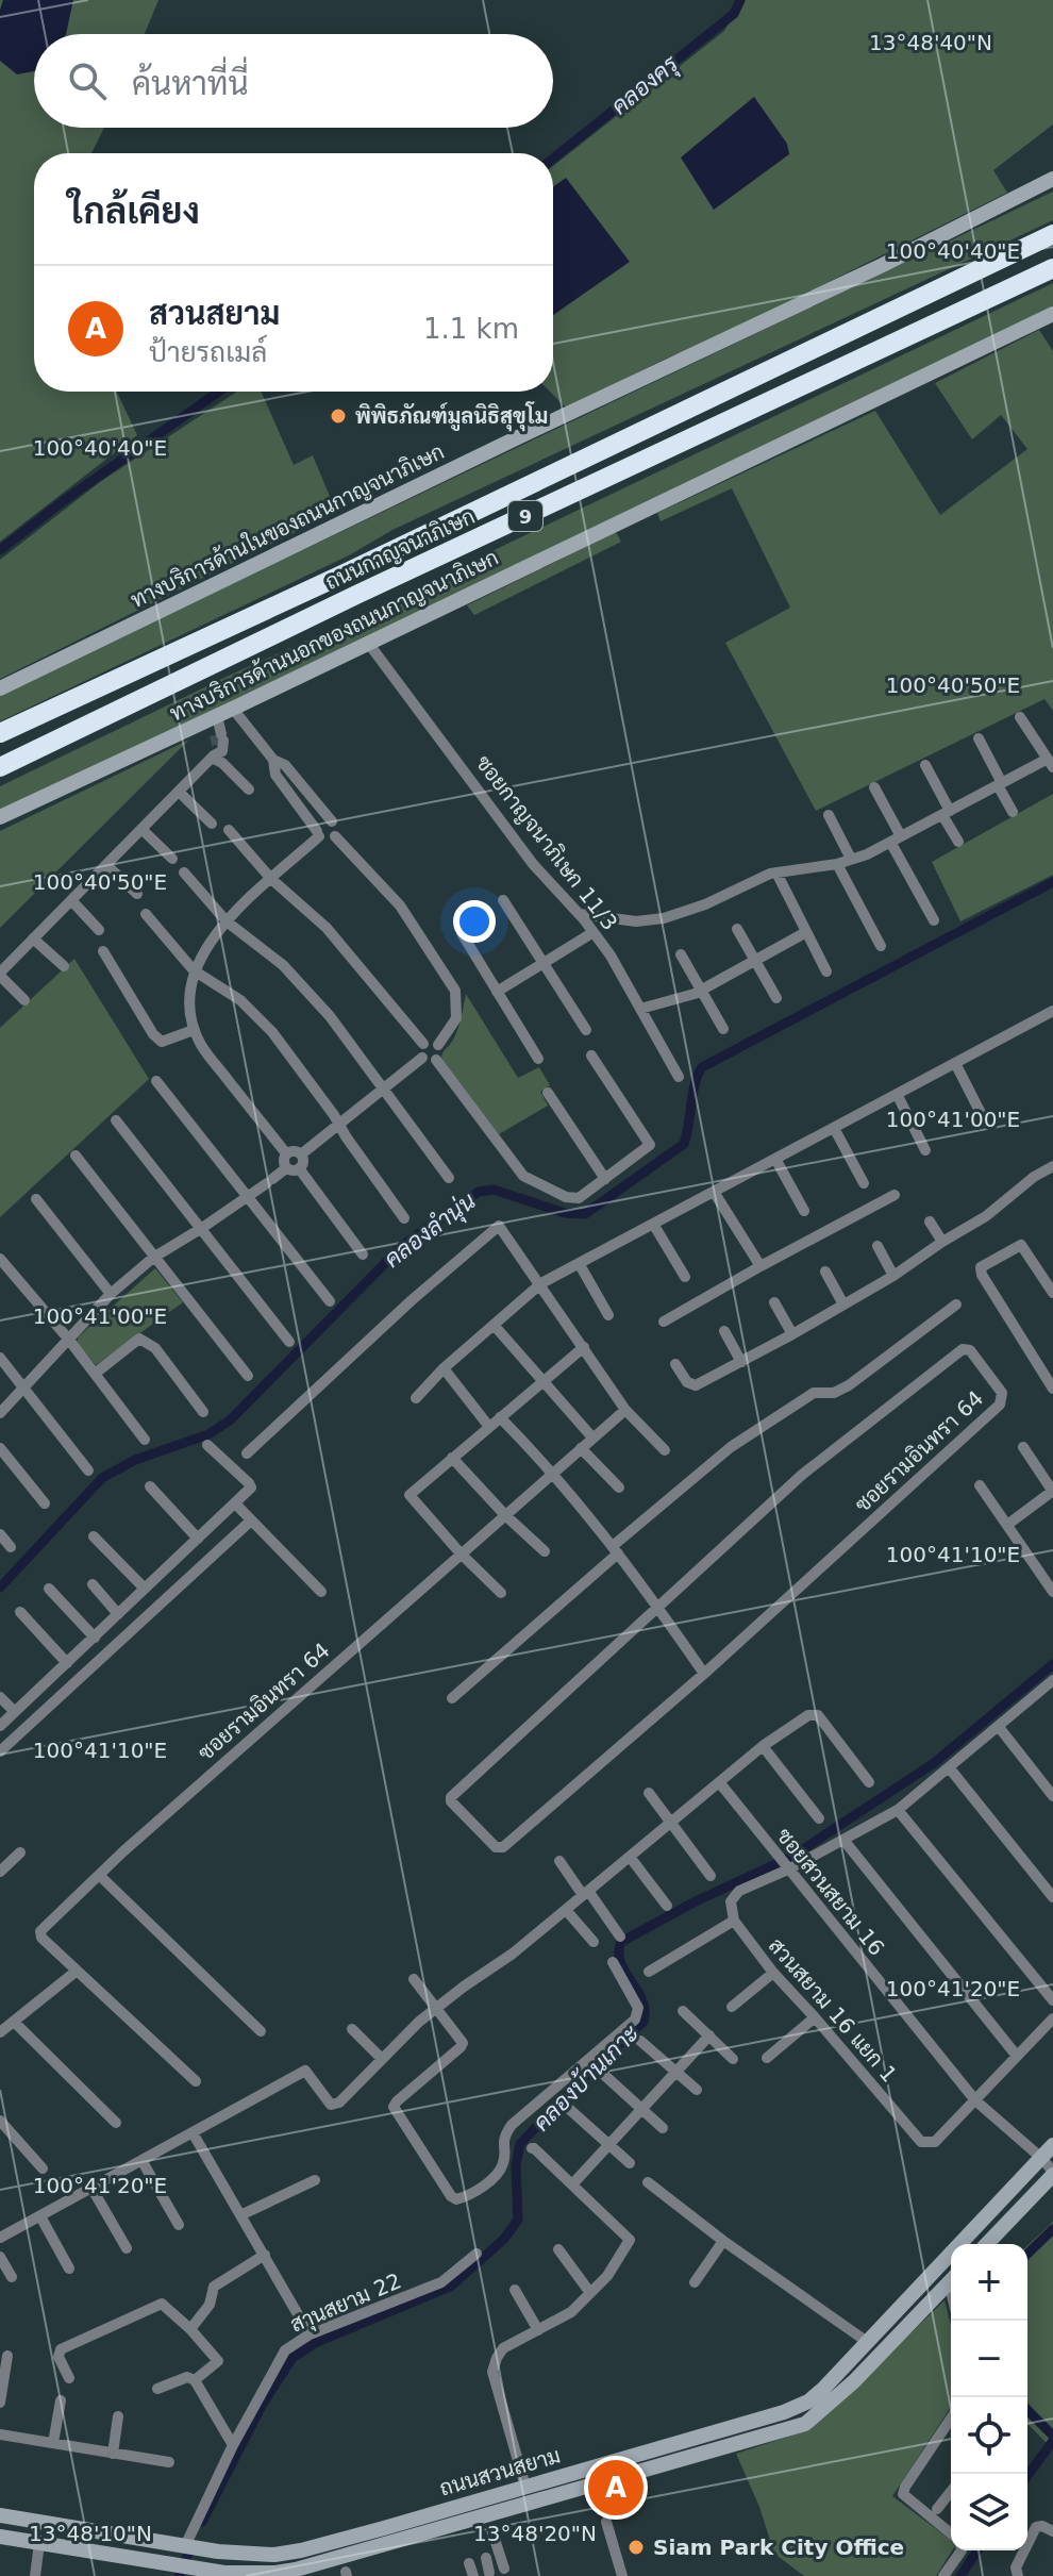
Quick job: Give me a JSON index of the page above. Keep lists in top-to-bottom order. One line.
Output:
{"streets":{"highway":["9","ถนนกาญจนาภิเษก"],"street":["ทางบริการด้านในของถนนกาญจนาภิเษก","ทางบริการด้านนอกของถนนกาญจนาภิเษก","ซอยกาญจนาภิเษก 11/3","ซอยรามอินทรา 64","ซอยสวนสยาม 16","สวนสยาม 16 แยก 1","สาุนสยาม 22","ถนนสวนสยาม"]},"crossings":[["ทางบริการด้านนอกของถนนกาญจนาภิเษก","ซอยกาญจนาภิเษก 11/3"],["ซอยสวนสยาม 16","สวนสยาม 16 แยก 1"],["ซอยสวนสยาม 16","ถนนสวนสยาม"],["สาุนสยาม 22","ถนนสวนสยาม"]],"water":["คลองครุ","คลองลำนุ่น","คลองบ้านเกาะ"],"places":["พิพิธภัณฑ์มูลนิธิสุขุโม","Siam Park City Office"],"page":{"search":"ค้นหาที่นี่","heading":"ใกล้เคียง","list":[{"mark":"A","name":"สวนสยาม","note":"ป้ายรถเมล์","value":"1.1 km"}],"map_buttons":["+","−"],"pins":"A"},"coordinates":["13°48'40\"N","100°40'40\"E","100°40'50\"E","100°41'00\"E","100°41'10\"E","100°41'20\"E","13°48'10\"N","13°48'20\"N"]}
